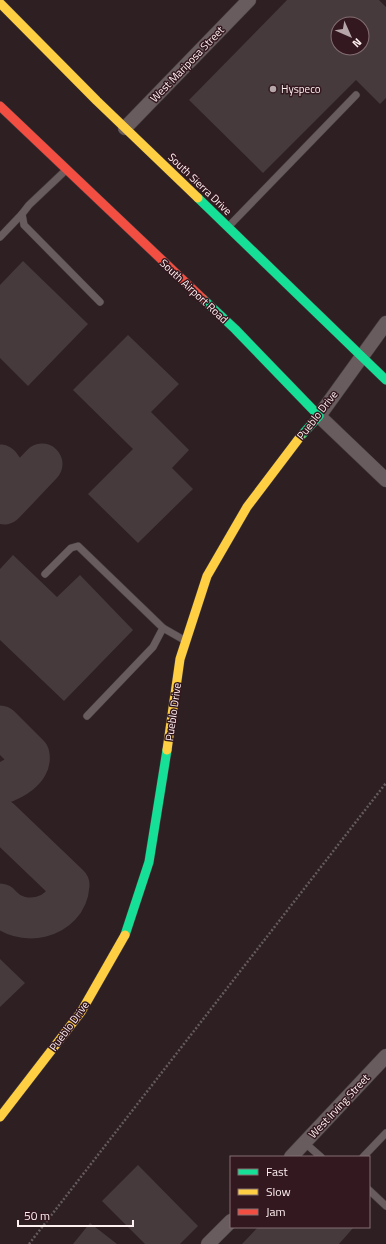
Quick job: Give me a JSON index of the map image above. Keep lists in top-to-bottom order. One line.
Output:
{"streets":{"street":["West Mariposa Street","South Sierra Drive","South Airport Road","Pueblo Drive","West Irving Street"]},"crossings":[["West Mariposa Street","South Sierra Drive"],["South Sierra Drive","Pueblo Drive"],["South Airport Road","Pueblo Drive"]],"places":["Hyspeco"],"legend":["Fast","Slow","Jam"],"scale_bar":"50 m","north":"bottom right"}
